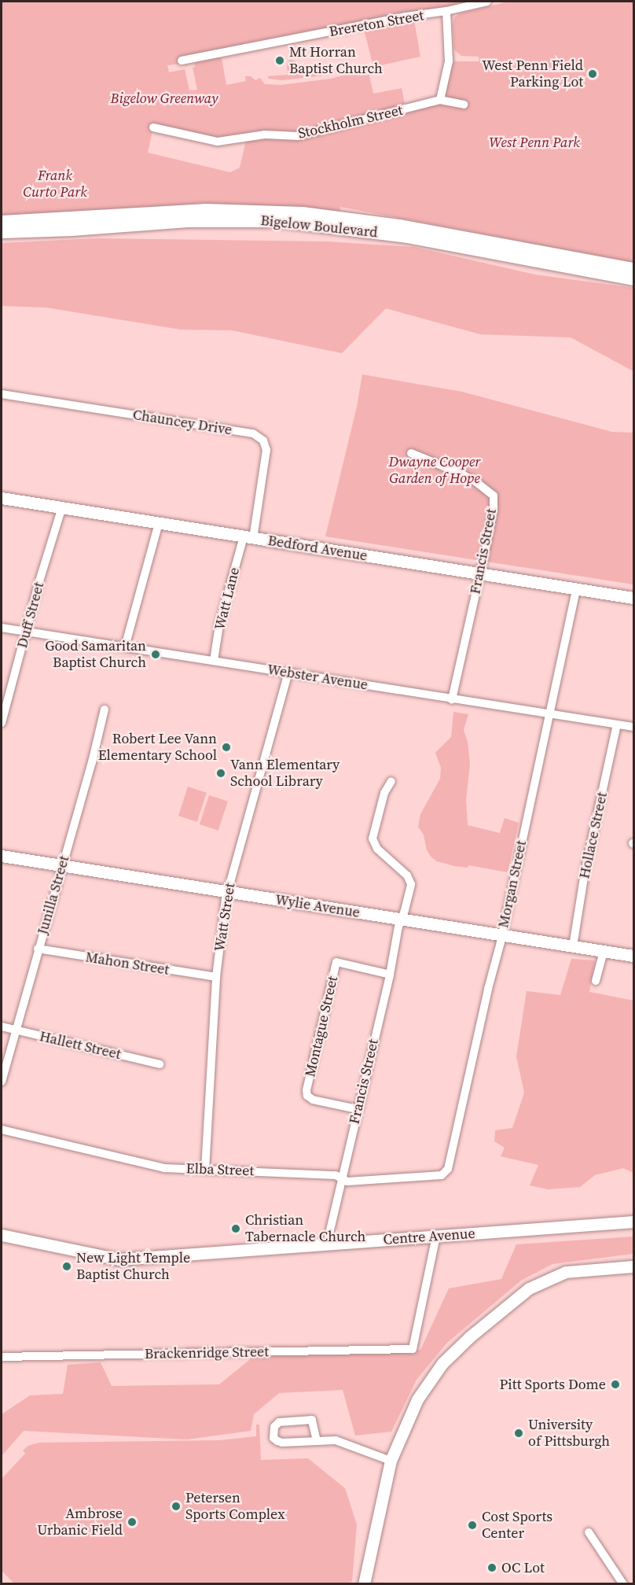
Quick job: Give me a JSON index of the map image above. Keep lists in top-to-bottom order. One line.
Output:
{"streets":{"main road":["Bigelow Boulevard"],"street":["Brereton Street","Stockholm Street","Chauncey Drive","Bedford Avenue","Francis Street","Watt Lane","Duff Street","Webster Avenue","Hollace Street","Morgan Street","Junilla Street","Wylie Avenue","Watt Street","Mahon Street","Montague Street","Hallett Street","Elba Street","Centre Avenue","Brackenridge Street"]},"crossings":[["Chauncey Drive","Bedford Avenue"],["Chauncey Drive","Watt Lane"],["Bedford Avenue","Francis Street"],["Bedford Avenue","Watt Lane"],["Bedford Avenue","Duff Street"],["Bedford Avenue","Morgan Street"],["Francis Street","Webster Avenue"],["Francis Street","Wylie Avenue"],["Francis Street","Montague Street"],["Francis Street","Elba Street"],["Francis Street","Centre Avenue"],["Watt Lane","Webster Avenue"],["Duff Street","Webster Avenue"],["Webster Avenue","Hollace Street"],["Webster Avenue","Morgan Street"],["Webster Avenue","Watt Street"],["Hollace Street","Wylie Avenue"],["Morgan Street","Wylie Avenue"],["Morgan Street","Elba Street"],["Junilla Street","Wylie Avenue"],["Junilla Street","Mahon Street"],["Junilla Street","Hallett Street"],["Wylie Avenue","Watt Street"],["Watt Street","Mahon Street"],["Watt Street","Elba Street"],["Centre Avenue","Brackenridge Street"]],"parks":["Bigelow Greenway","West Penn Park","Frank Curto Park","Dwayne Cooper Garden of Hope"],"places":["Mt Horran Baptist Church","West Penn Field Parking Lot","Good Samaritan Baptist Church","Robert Lee Vann Elementary School","Vann Elementary School Library","Christian Tabernacle Church","New Light Temple Baptist Church","Pitt Sports Dome","University of Pittsburgh","Petersen Sports Complex","Ambrose Urbanic Field","Cost Sports Center","OC Lot"]}
